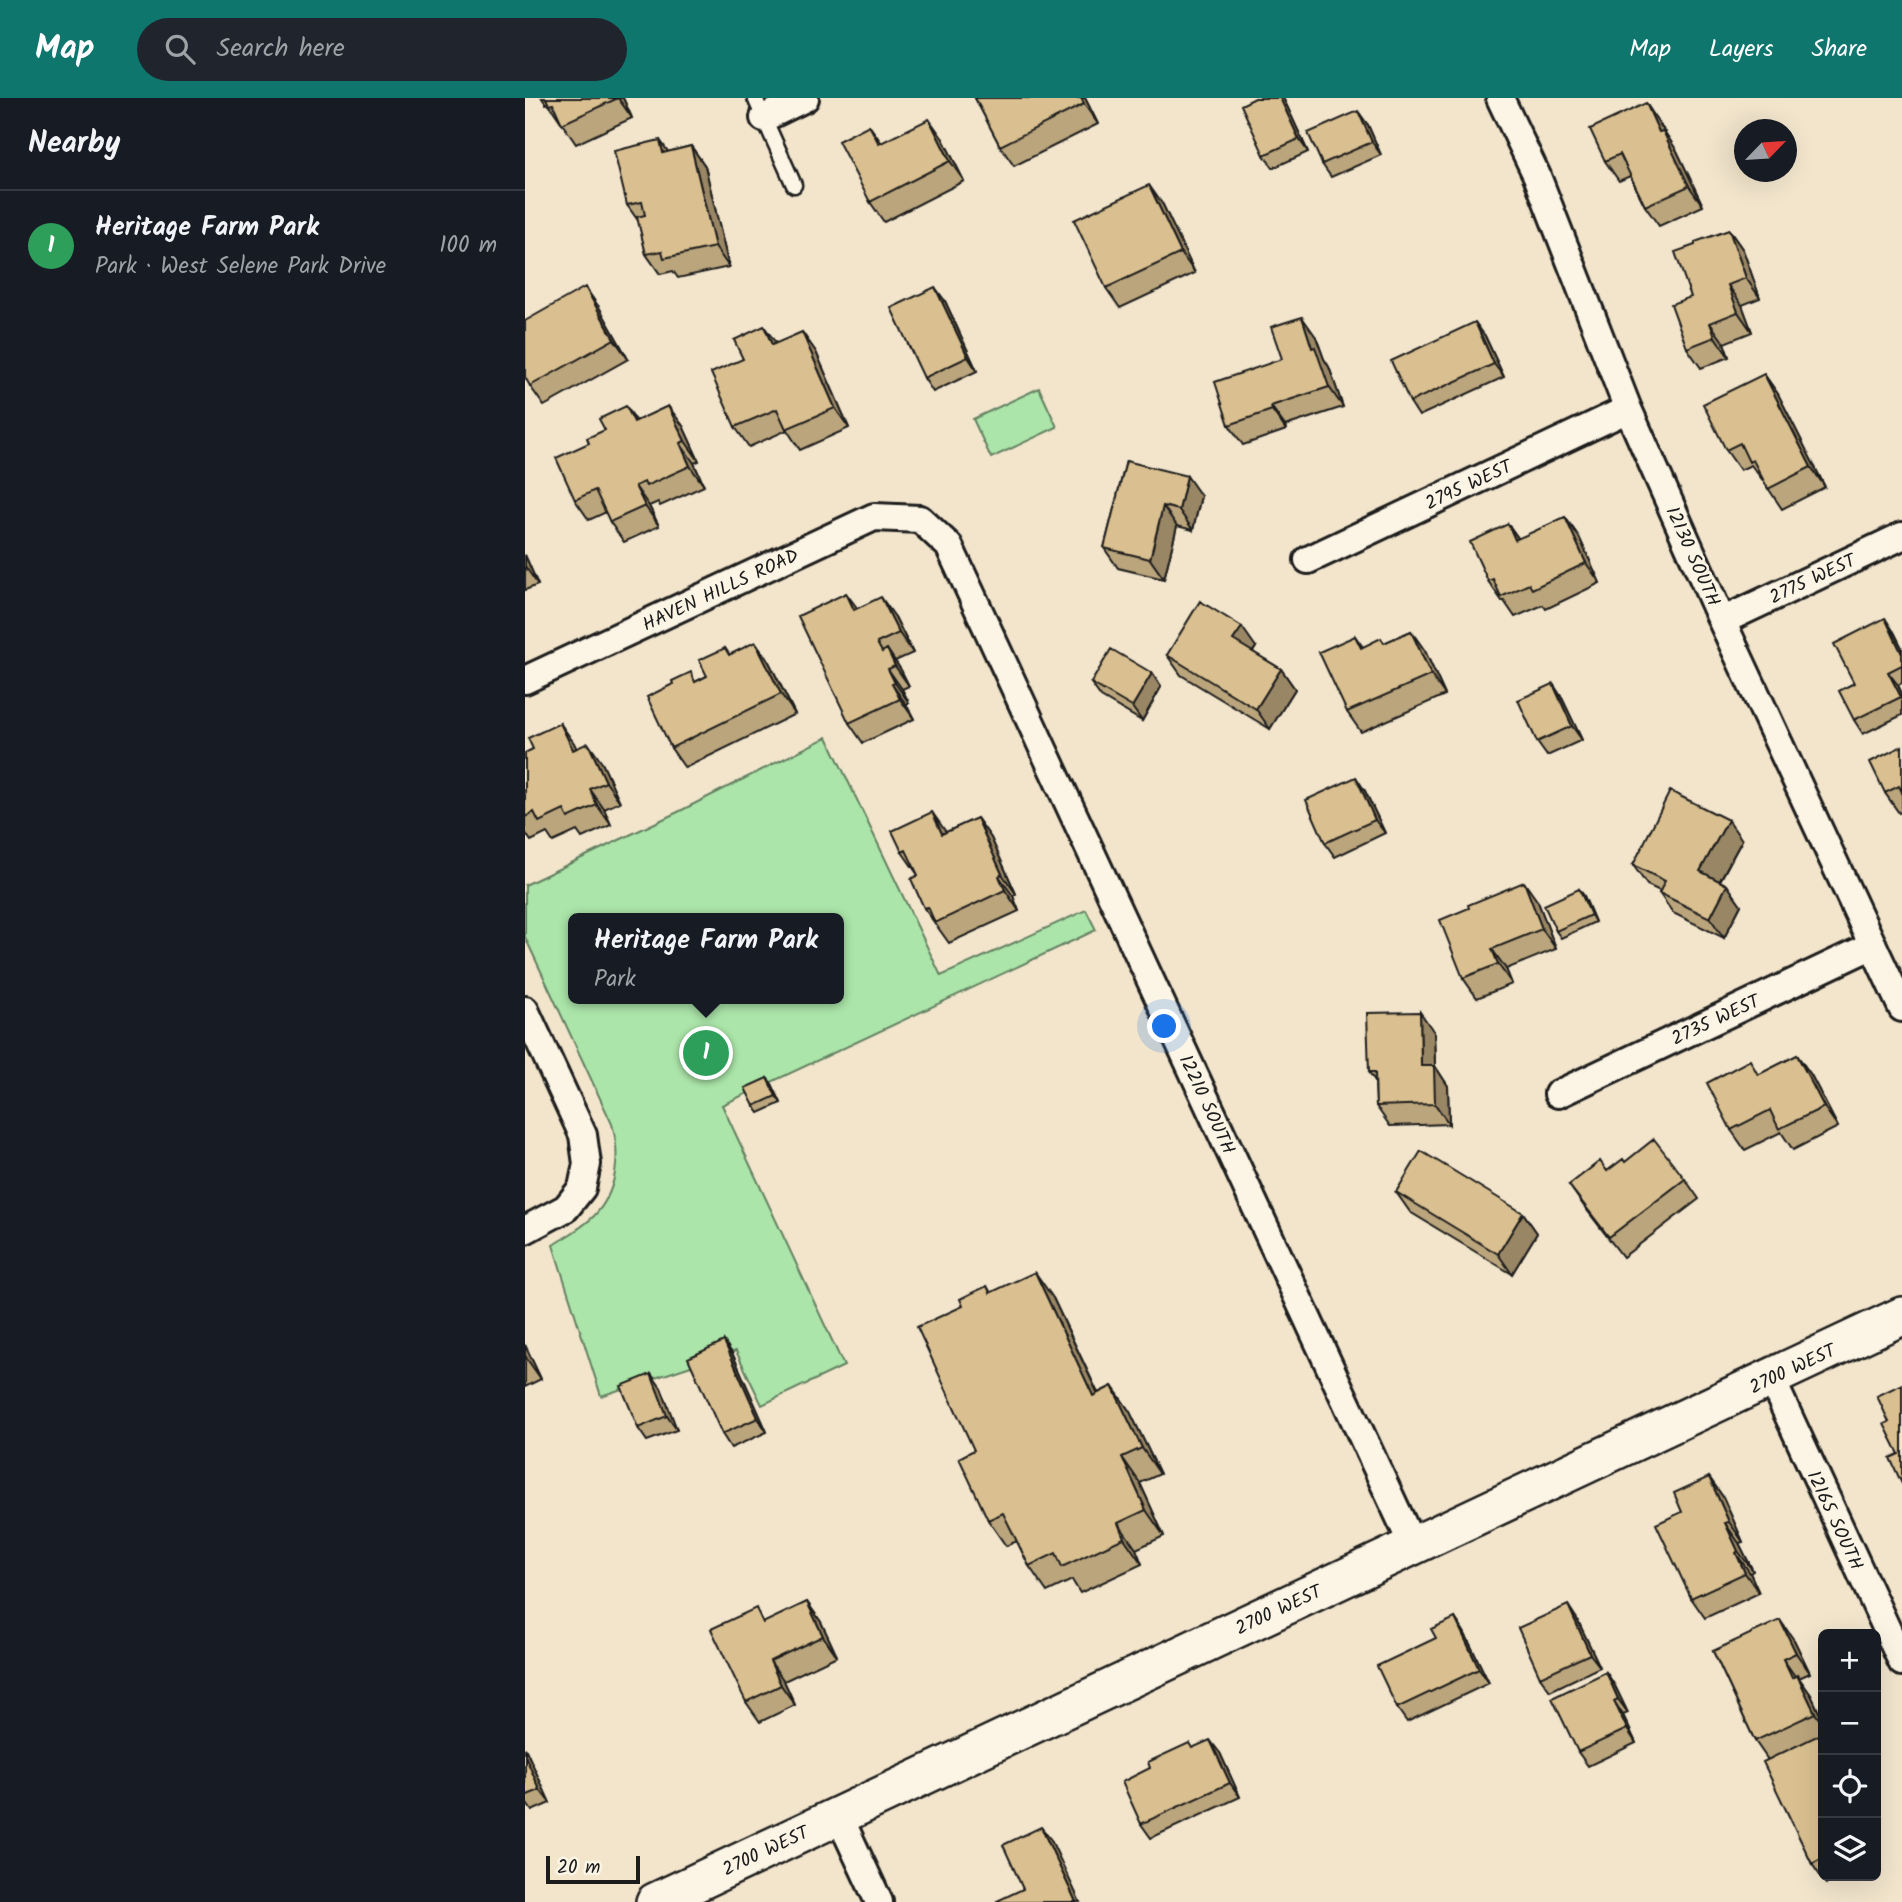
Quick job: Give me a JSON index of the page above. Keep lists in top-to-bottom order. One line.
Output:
{"streets":{"main road":["2700 WEST"],"street":["2795 WEST","12130 SOUTH","2775 WEST","HAVEN HILLS ROAD","2735 WEST","12210 SOUTH","12165 SOUTH"]},"crossings":[["2795 WEST","12130 SOUTH"],["12130 SOUTH","2775 WEST"],["12130 SOUTH","2735 WEST"],["HAVEN HILLS ROAD","12210 SOUTH"],["12210 SOUTH","2700 WEST"],["2700 WEST","12165 SOUTH"]],"scale_bar":"20 m","north":"top right","page":{"header":"Map","search":"Search here","nav":["Map","Layers","Share"],"heading":"Nearby","list":[{"mark":"1","name":"Heritage Farm Park","note":"Park · West Selene Park Drive","value":"100 m"}],"popup":["Heritage Farm Park","Park"],"pins":"1","map_buttons":["+","−"],"scale":"20 m"}}
